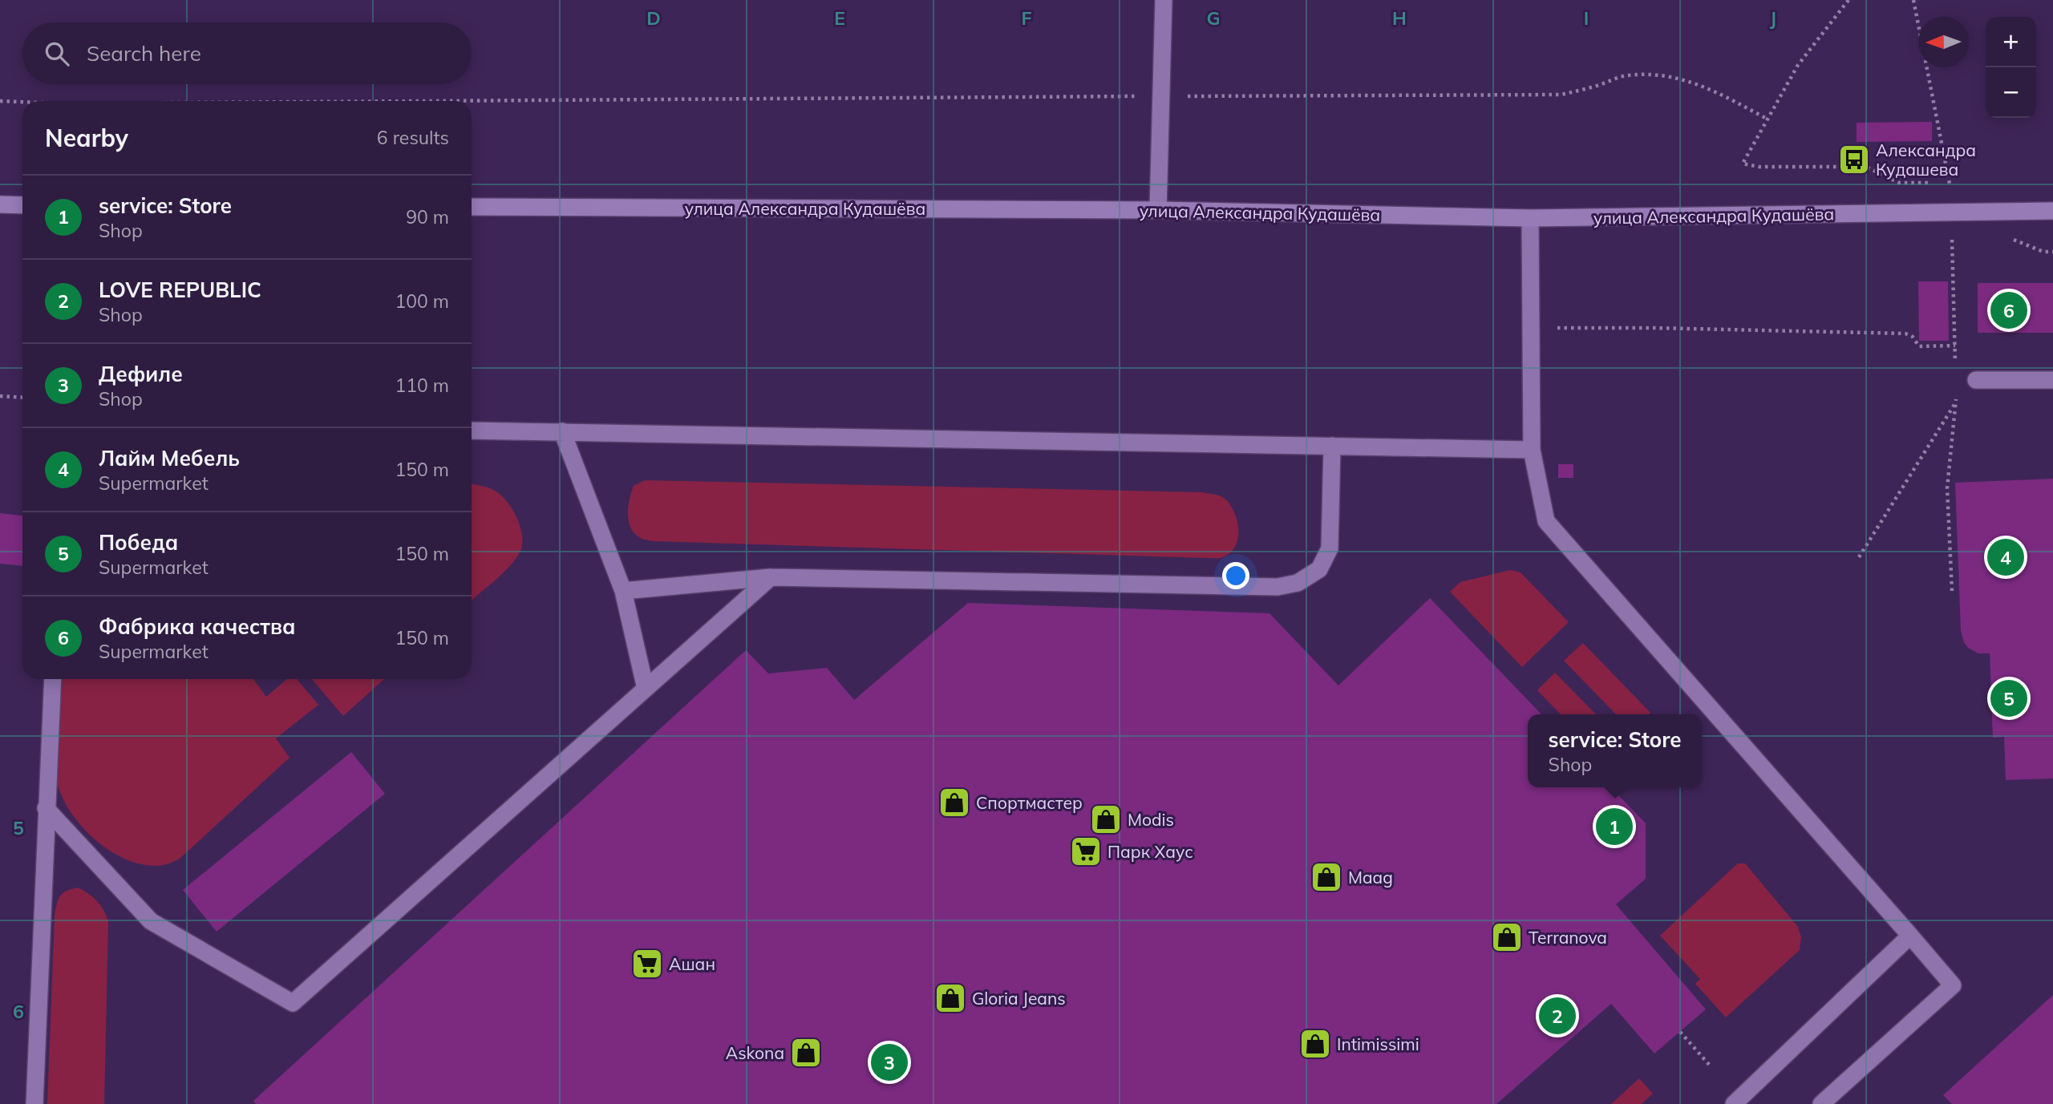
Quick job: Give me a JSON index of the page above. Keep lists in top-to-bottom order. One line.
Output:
{"streets":{"main road":["улица Александра Кудашёва"]},"places":{"bus stop":["Александра Кудашева"],"shop":["Спортмастер","Modis","Maag","Terranova","Gloria Jeans","Intimissimi","Askona"],"supermarket":["Парк Хаус","Ашан"]},"north":"left","page":{"map_buttons":["+","−"],"search":"Search here","heading":["Nearby","6 results"],"list":[{"mark":"1","name":"service: Store","note":"Shop","value":"90 m"},{"mark":"2","name":"LOVE REPUBLIC","note":"Shop","value":"100 m"},{"mark":"3","name":"Дефиле","note":"Shop","value":"110 m"},{"mark":"4","name":"Лайм Мебель","note":"Supermarket","value":"150 m"},{"mark":"5","name":"Победа","note":"Supermarket","value":"150 m"},{"mark":"6","name":"Фабрика качества","note":"Supermarket","value":"150 m"}],"pins":["6","4","5","1","2","3"],"popup":["service: Store","Shop"]},"grid":{"columns":["D","E","F","G","H","I","J"],"rows":["5","6"]}}
